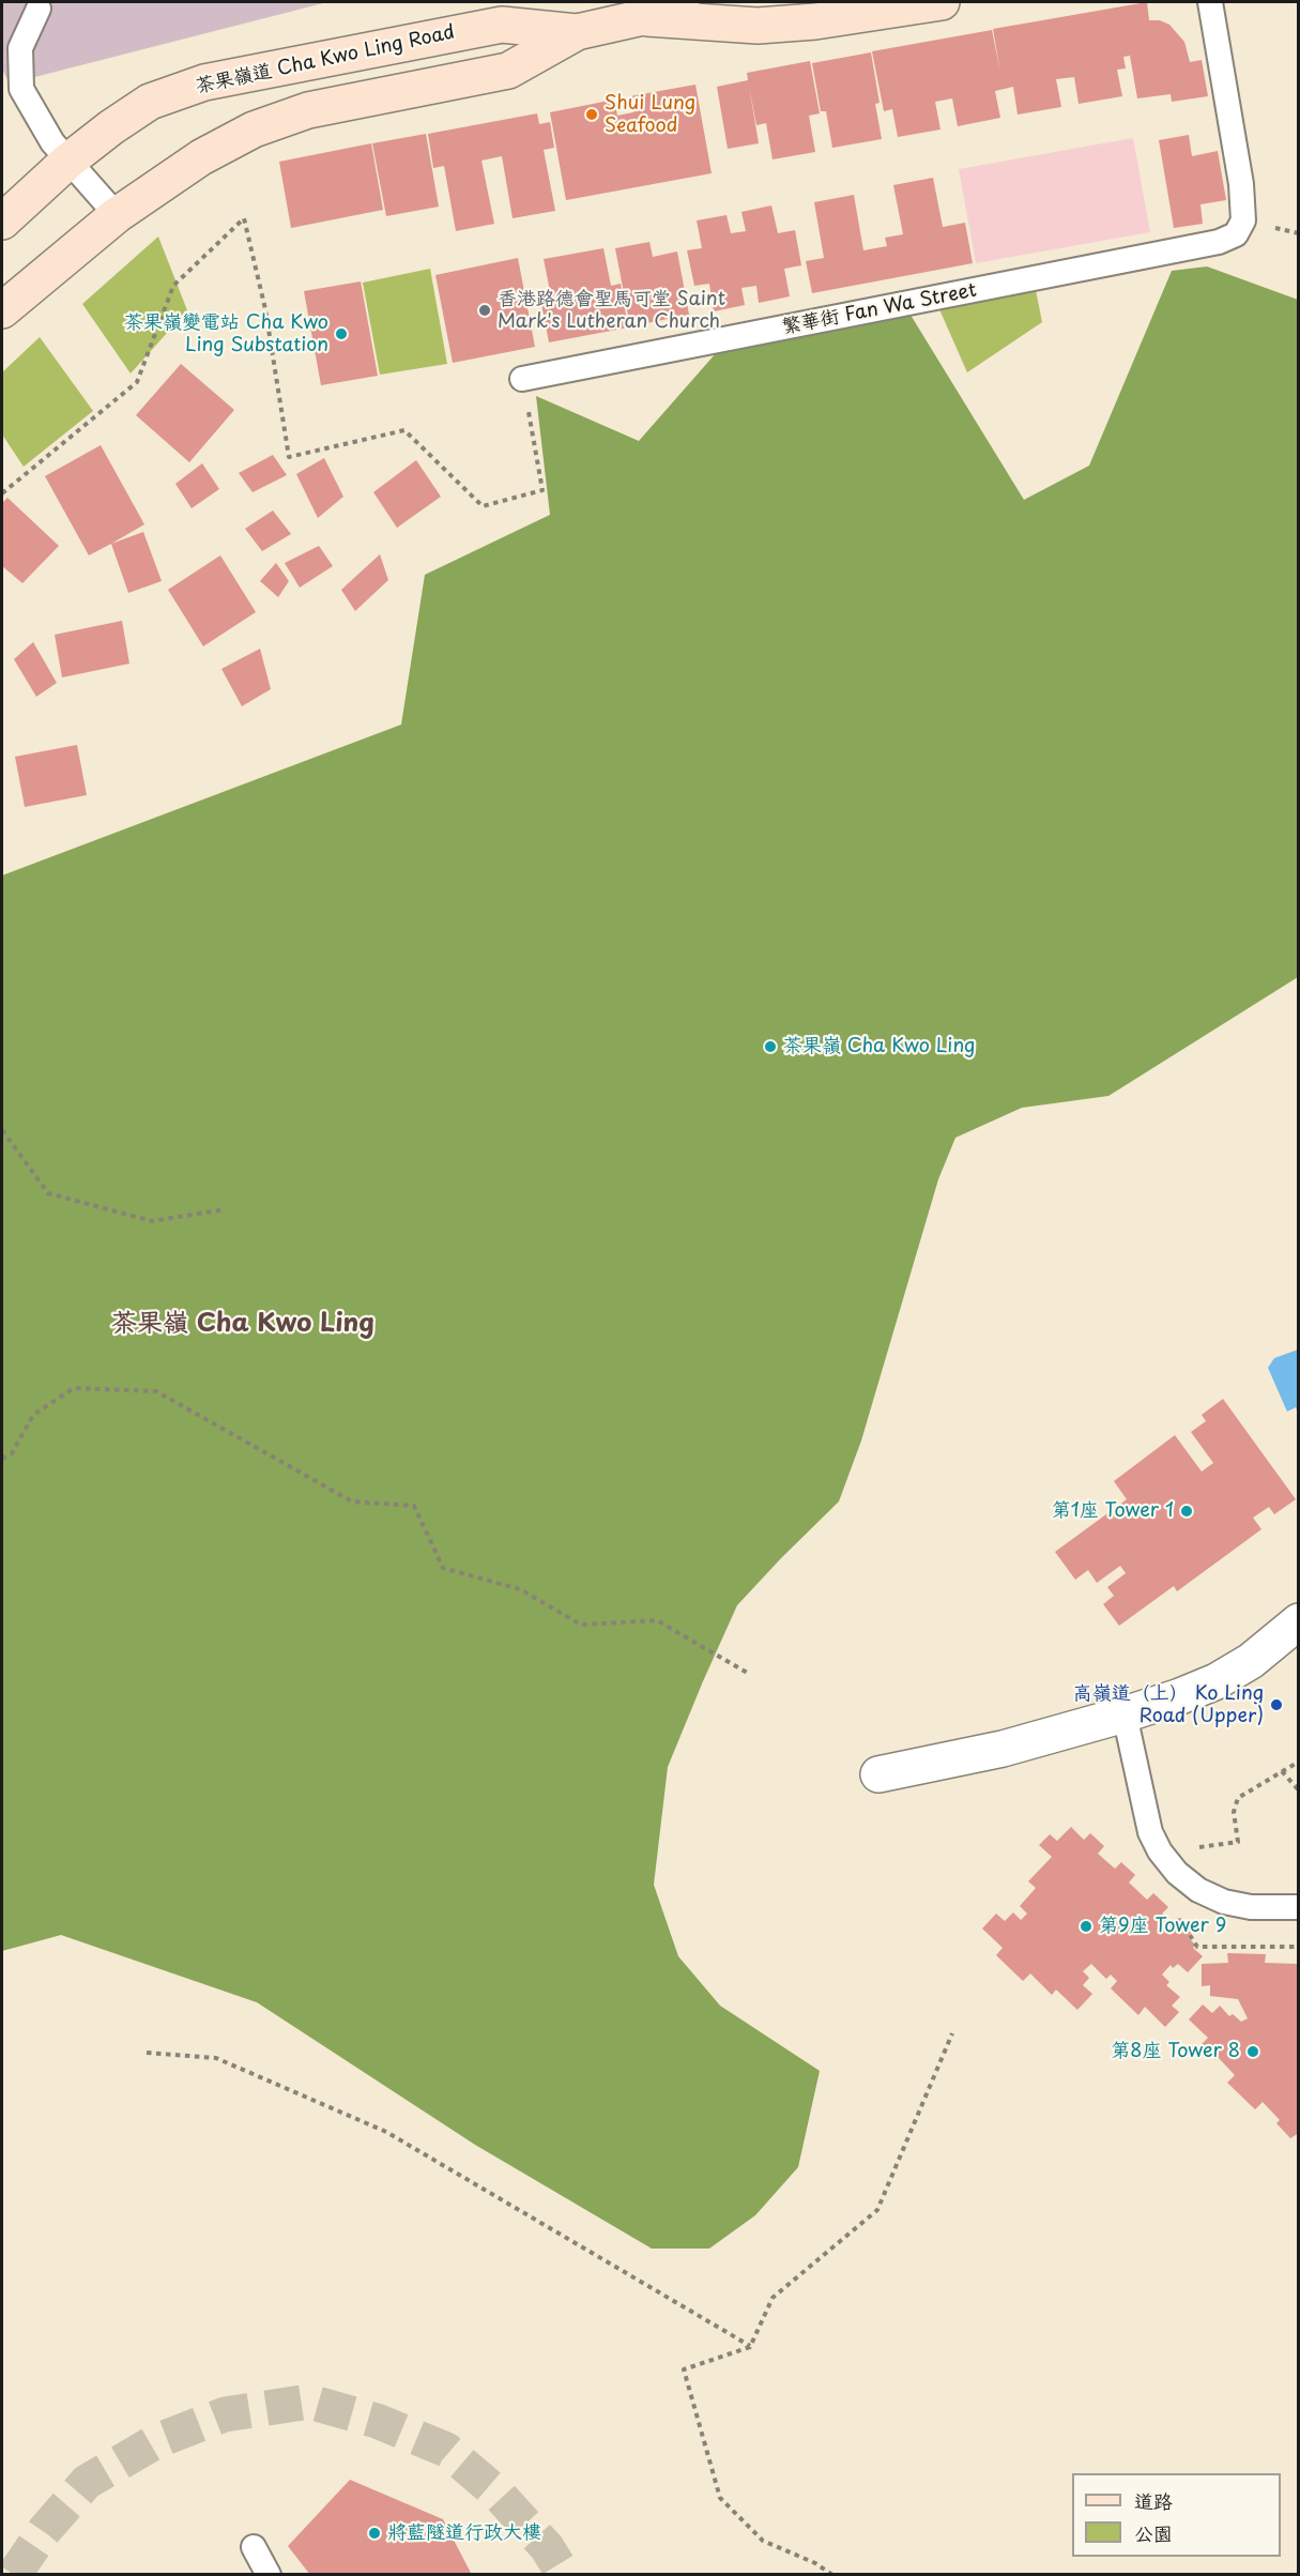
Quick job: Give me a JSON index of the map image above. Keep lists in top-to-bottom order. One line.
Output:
{"streets":{"main road":["茶果嶺道 Cha Kwo Ling Road"],"lane":["繁華街 Fan Wa Street"]},"districts":["茶果嶺 Cha Kwo Ling"],"places":["Shui Lung Seafood","香港路德會聖馬可堂 Saint Mark's Lutheran Church","茶果嶺變電站 Cha Kwo Ling Substation","茶果嶺 Cha Kwo Ling","第1座 Tower 1","高嶺道（上） Ko Ling Road (Upper)","第9座 Tower 9","第8座 Tower 8","將藍隧道行政大樓"],"legend":["道路","公園"]}
